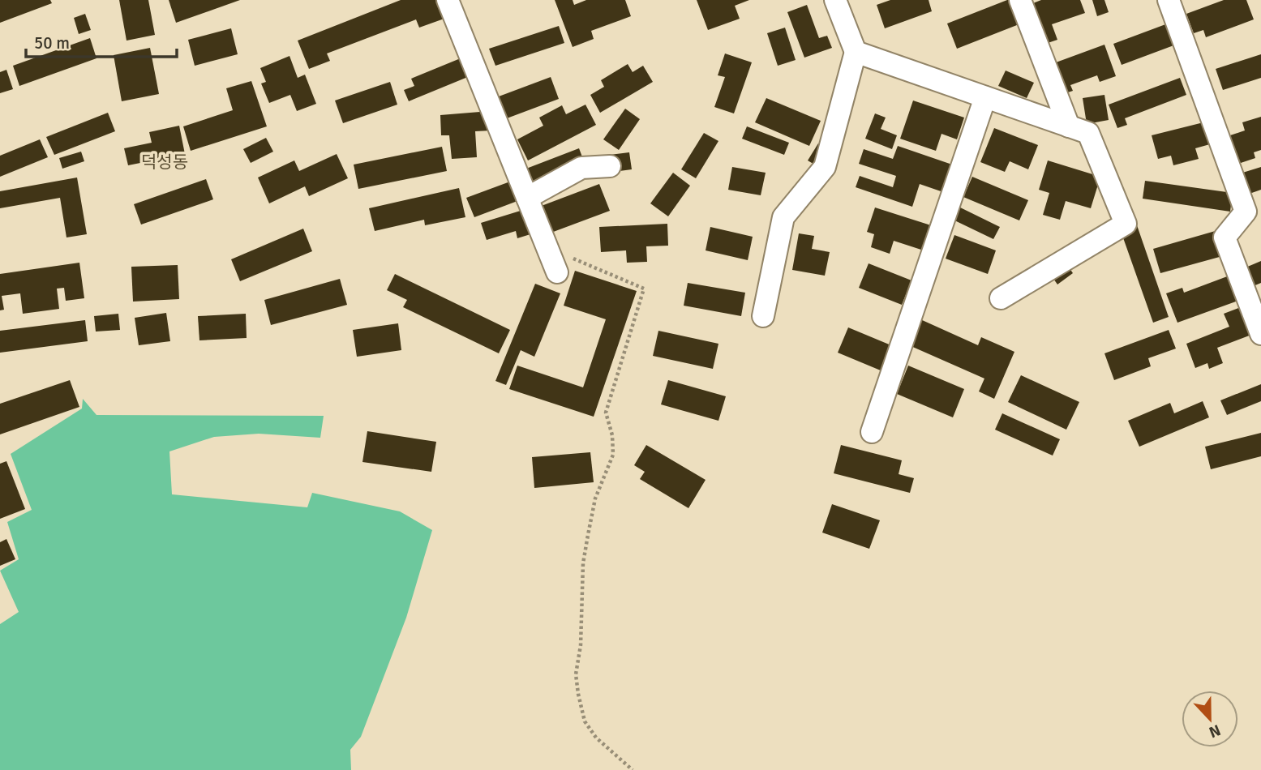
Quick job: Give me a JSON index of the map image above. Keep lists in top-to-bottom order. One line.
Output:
{"districts":["덕성동"],"scale_bar":"50 m","north":"bottom"}
